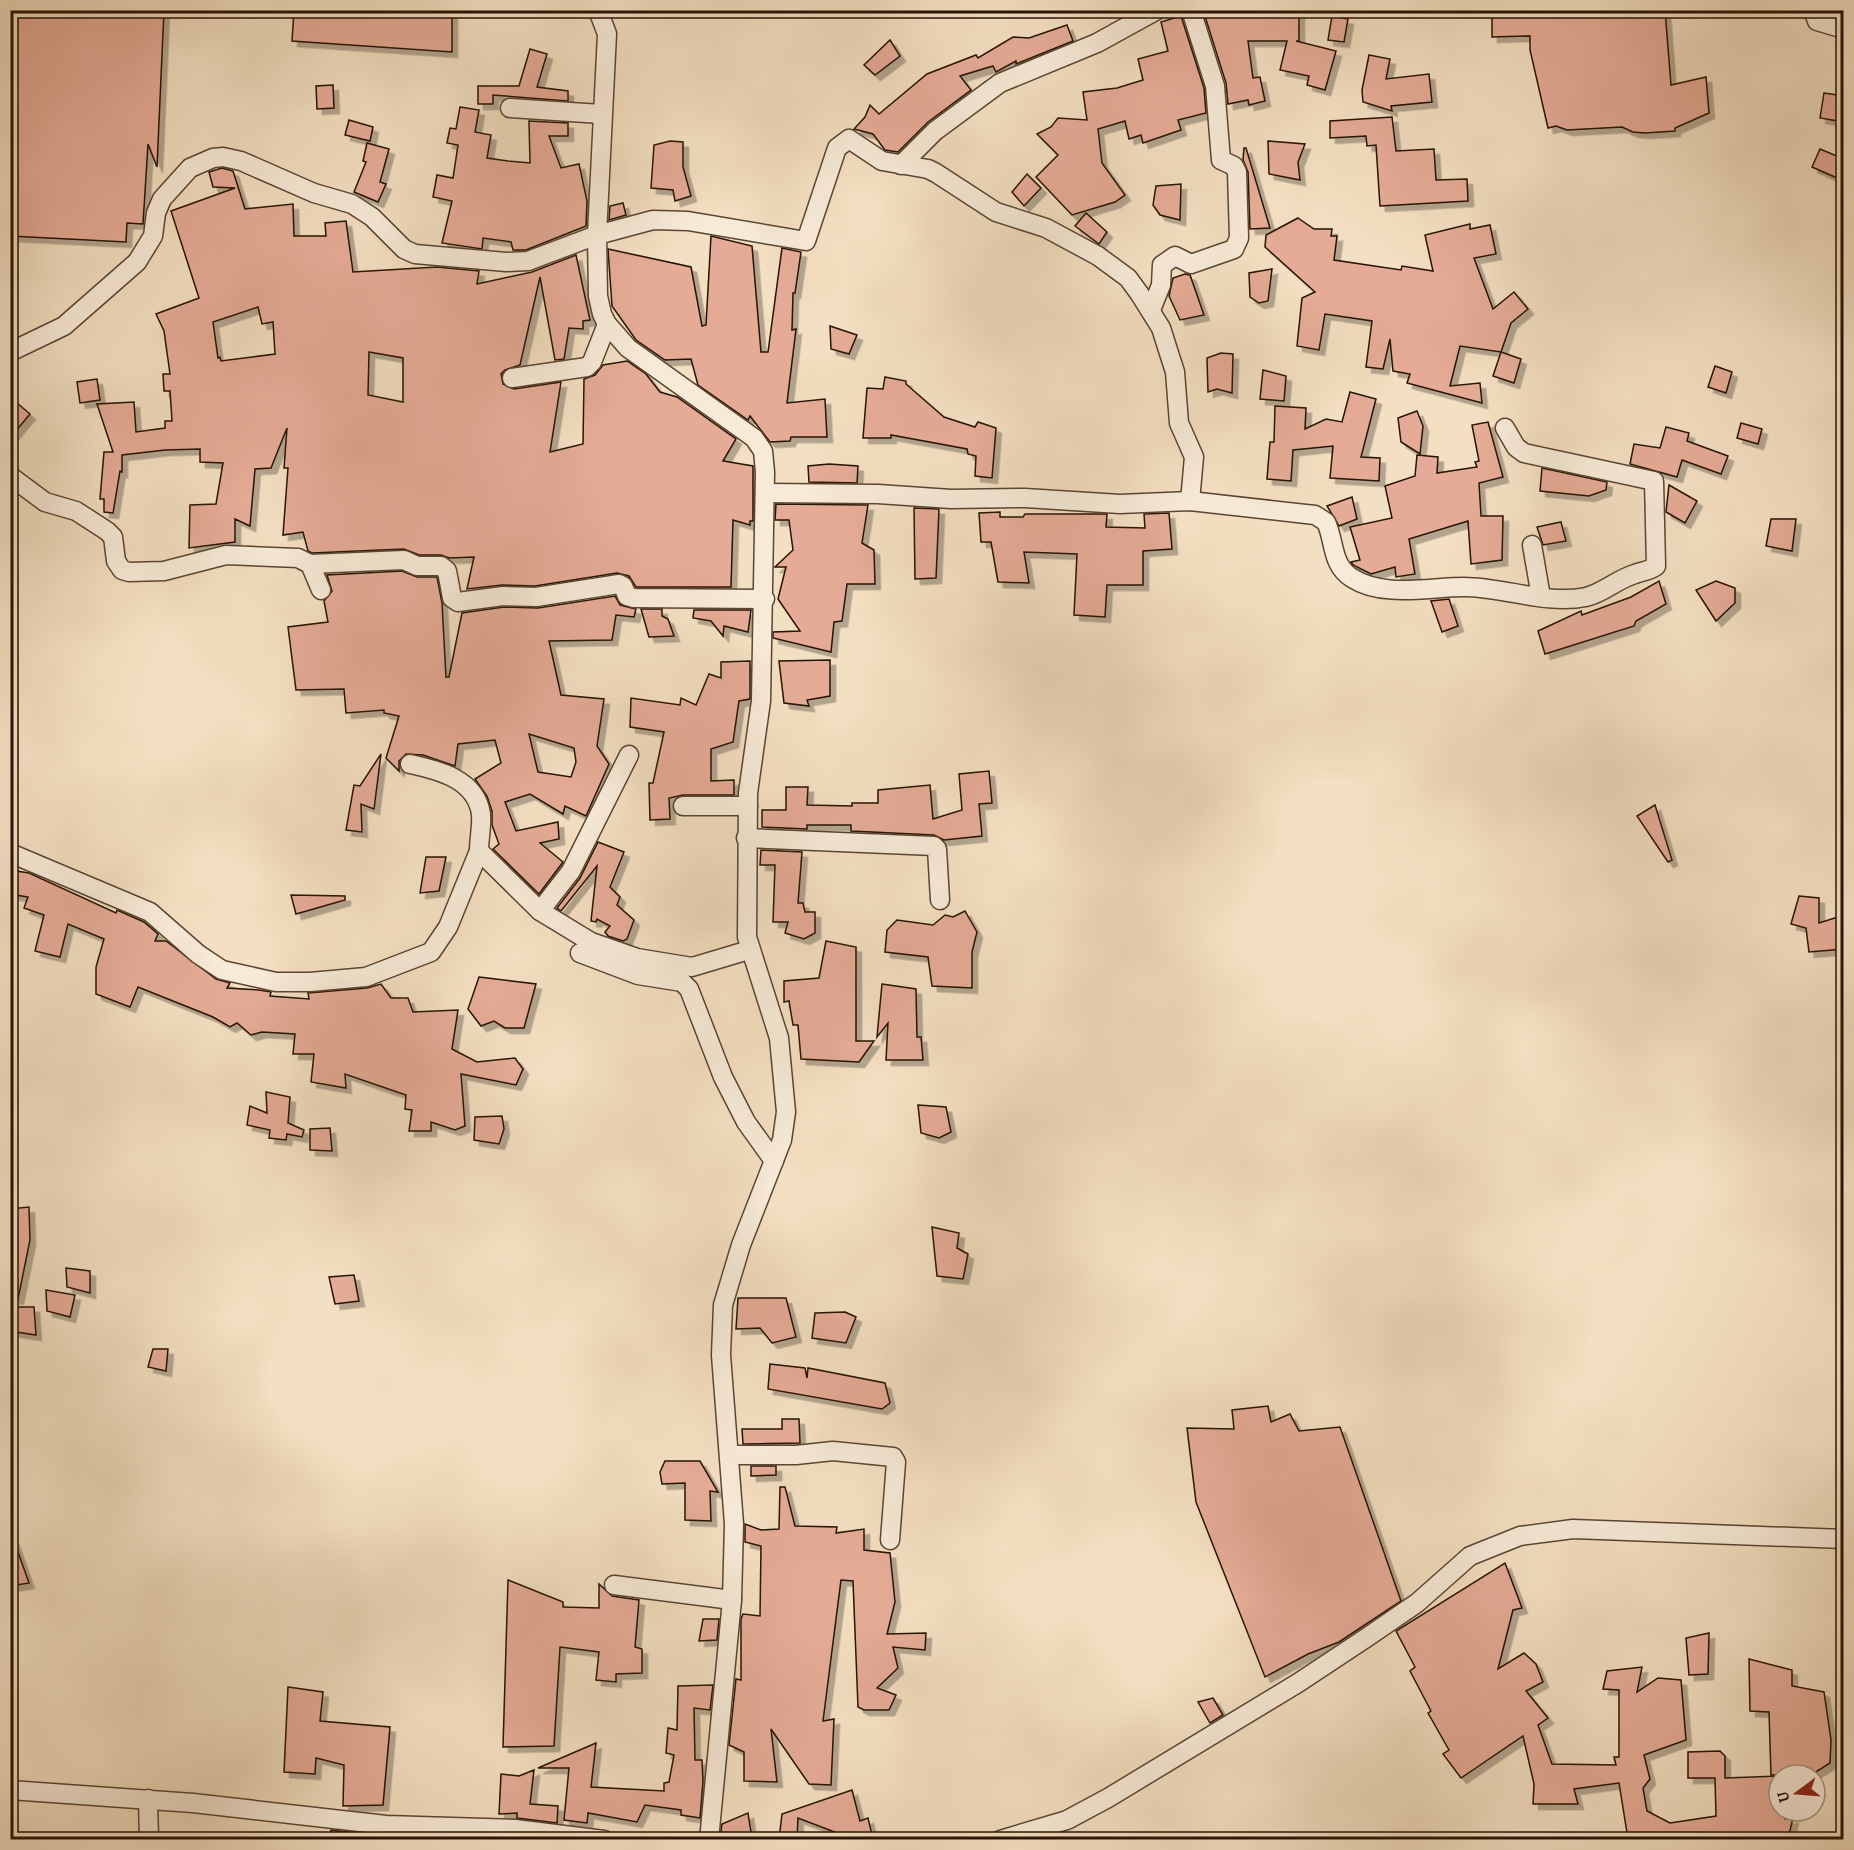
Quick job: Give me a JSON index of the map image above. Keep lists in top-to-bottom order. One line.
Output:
{"north":"left"}
